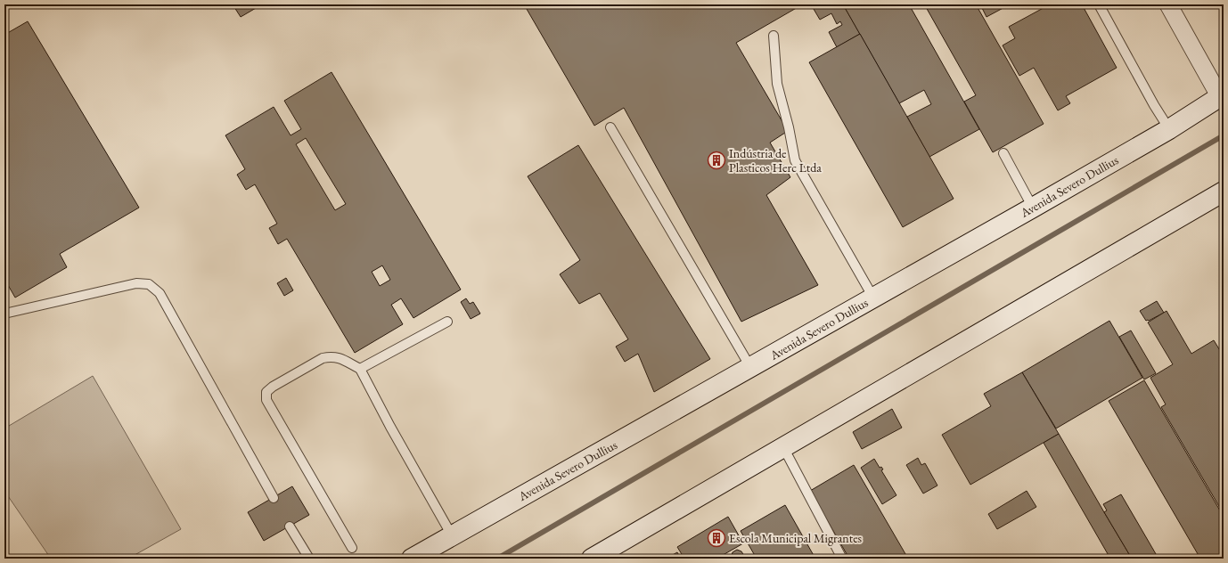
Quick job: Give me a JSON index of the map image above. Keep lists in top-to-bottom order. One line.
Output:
{"streets":{"main road":["Avenida Severo Dullius"]},"places":{"building":["Indústria de Plasticos Herc Ltda","Escola Municipal Migrantes"]}}
